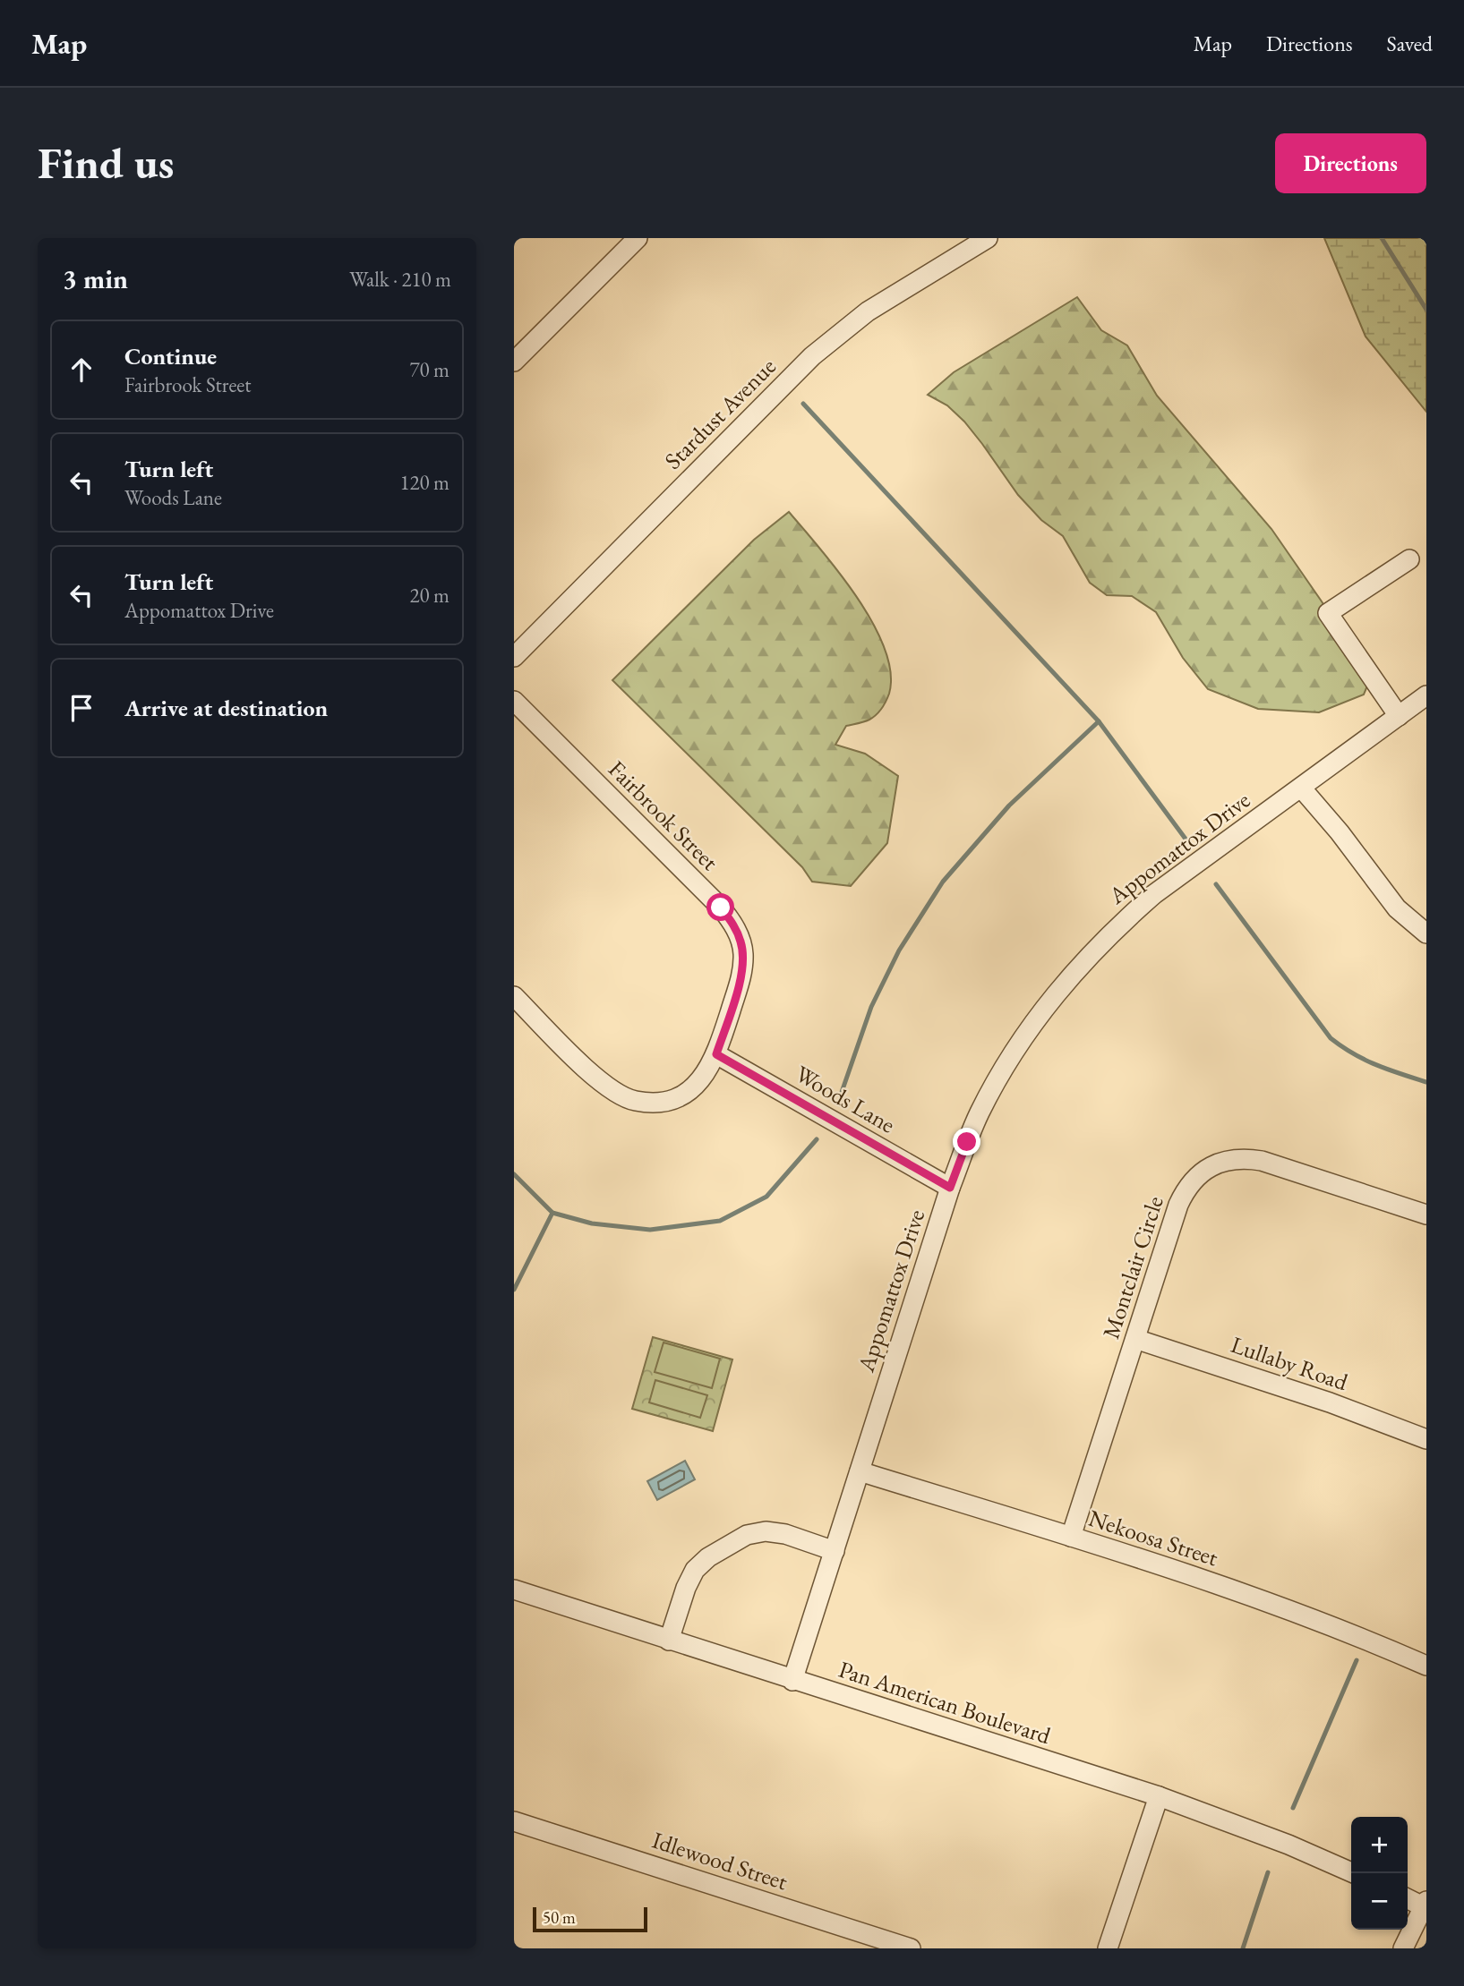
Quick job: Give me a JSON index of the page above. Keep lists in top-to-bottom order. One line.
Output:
{"streets":{"street":["Stardust Avenue","Fairbrook Street","Appomattox Drive","Woods Lane","Montclair Circle","Lullaby Road","Nekoosa Street","Pan American Boulevard","Idlewood Street"]},"crossings":[["Fairbrook Street","Woods Lane"],["Appomattox Drive","Woods Lane"],["Appomattox Drive","Nekoosa Street"],["Appomattox Drive","Pan American Boulevard"],["Montclair Circle","Lullaby Road"],["Montclair Circle","Nekoosa Street"]],"scale_bar":"50 m","page":{"header":"Map","nav":["Map","Directions","Saved"],"buttons":"Directions","title":"Find us","heading":["3 min","Walk · 210 m"],"list":[["Continue","Fairbrook Street","70 m"],["Turn left","Woods Lane","120 m"],["Turn left","Appomattox Drive","20 m"],"Arrive at destination"],"map_buttons":["+","−"],"scale":"50 m"}}
